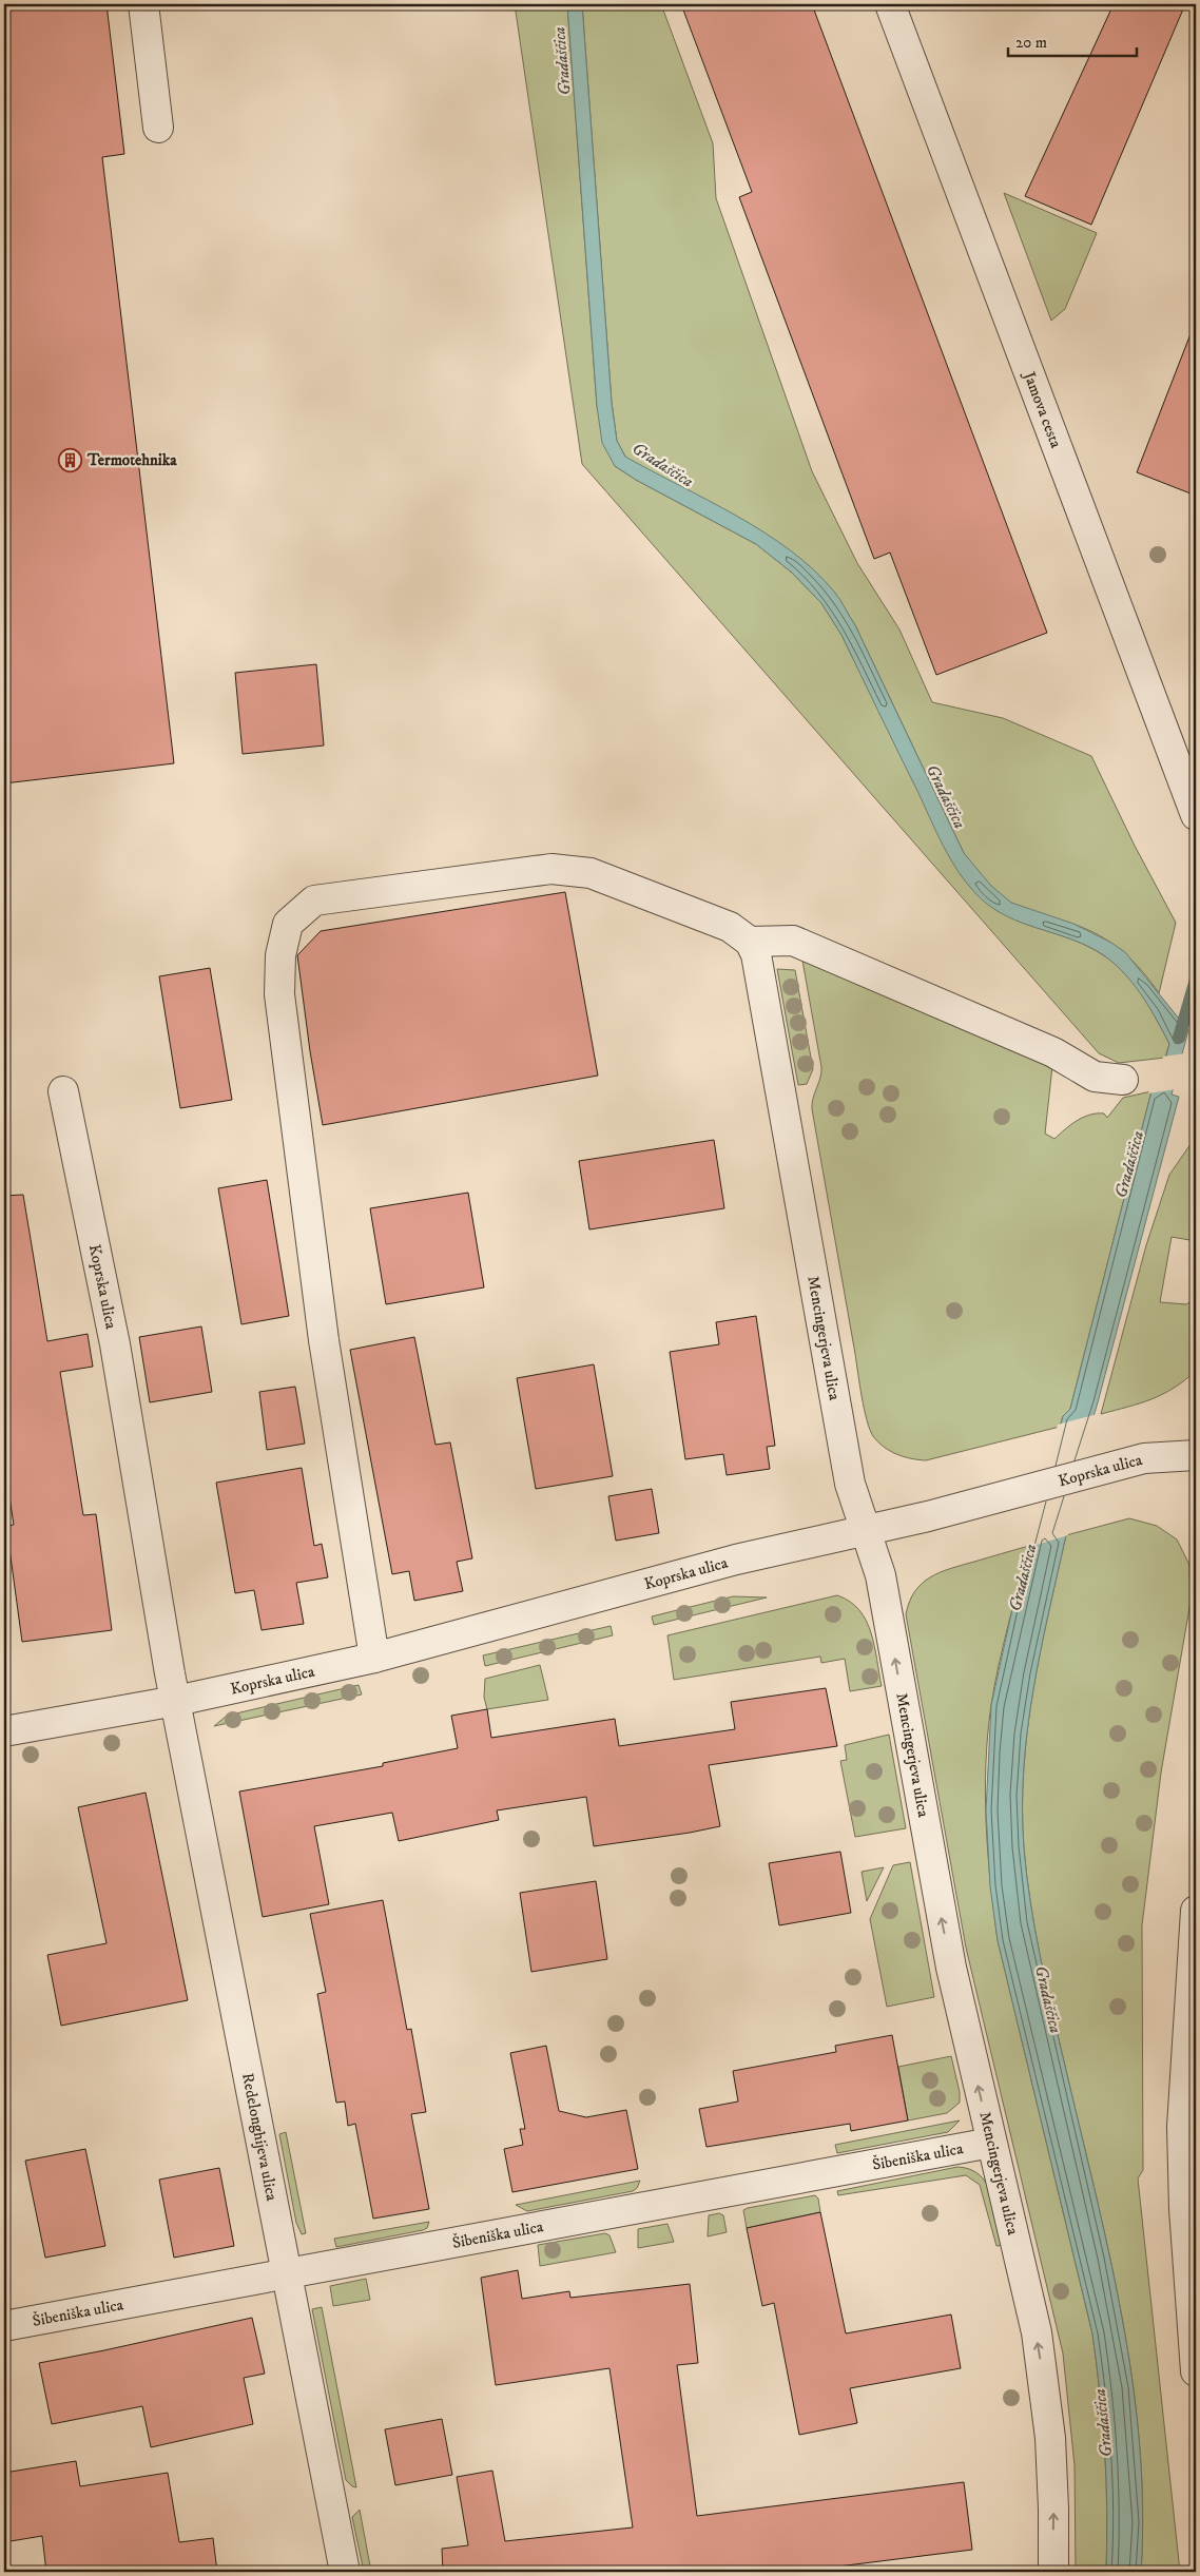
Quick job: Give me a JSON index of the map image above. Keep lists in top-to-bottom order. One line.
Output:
{"streets":{"street":["Jamova cesta","Koprska ulica","Mencingerjeva ulica","Redelonghijeva ulica","Šibeniška ulica"]},"crossings":[["Koprska ulica","Mencingerjeva ulica"],["Koprska ulica","Redelonghijeva ulica"],["Mencingerjeva ulica","Šibeniška ulica"],["Redelonghijeva ulica","Šibeniška ulica"]],"water":["Gradaščica"],"places":{"building":["Termotehnika"]},"scale_bar":"20 m"}
